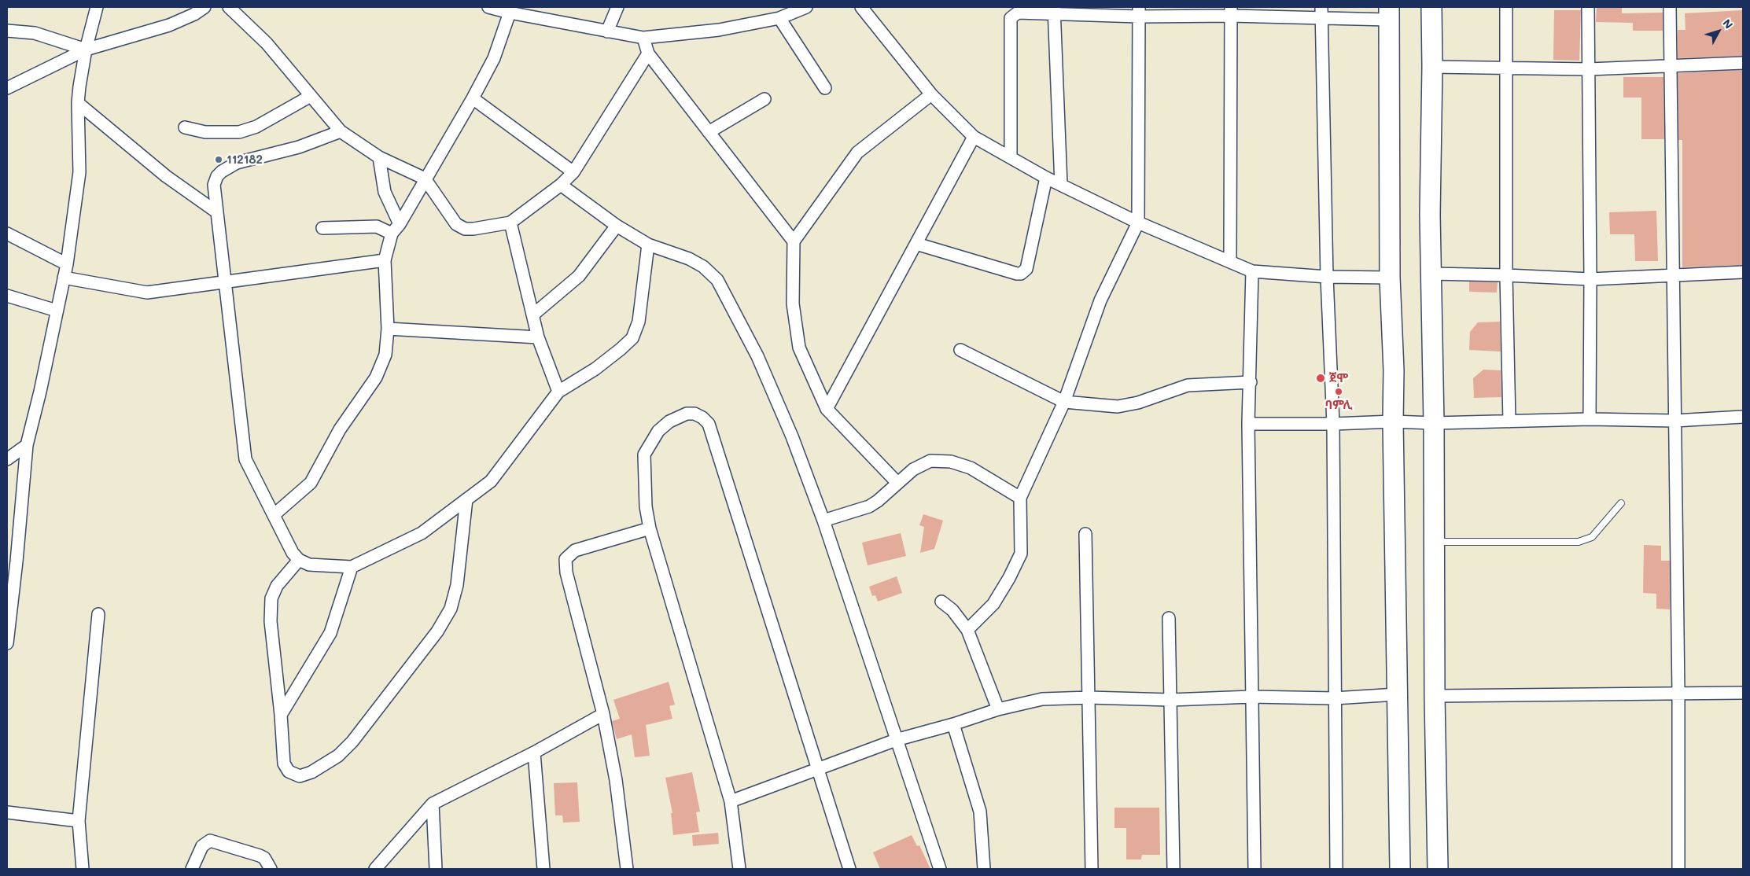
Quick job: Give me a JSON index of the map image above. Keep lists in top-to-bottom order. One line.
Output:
{"places":["112182","ጀሞ","ባምሊ"],"north":"top right"}
